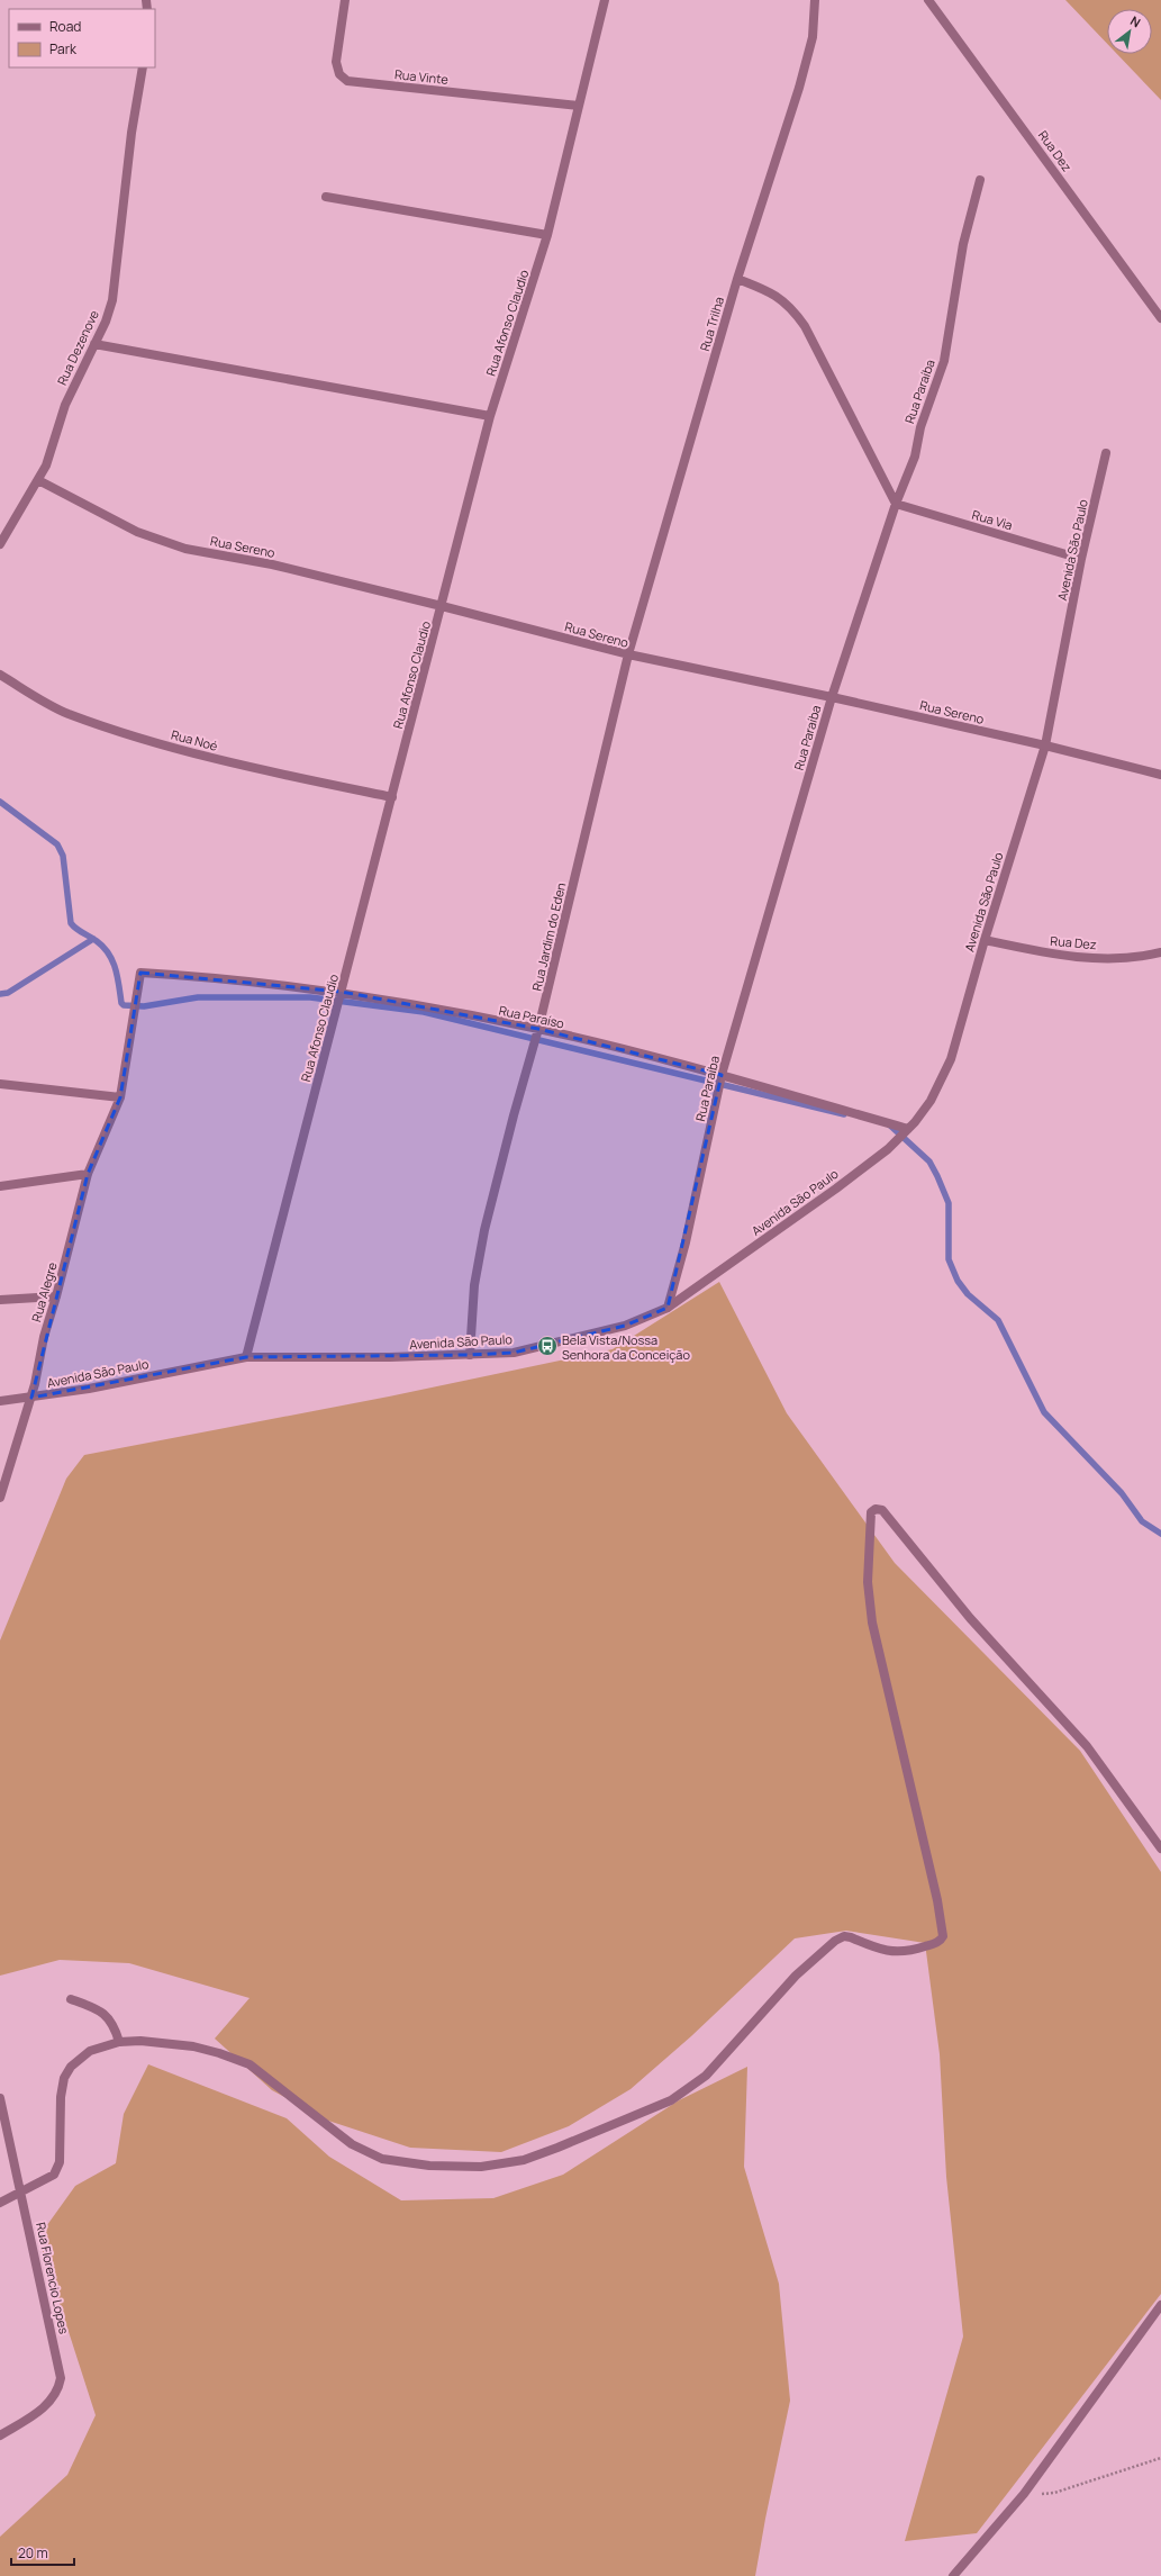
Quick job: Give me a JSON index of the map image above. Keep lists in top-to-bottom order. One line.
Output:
{"streets":{"street":["Rua Vinte","Rua Dez","Rua Afonso Claudio","Rua Trilha","Rua Dezenove","Rua Paraíba","Rua Via","Rua Sereno","Avenida São Paulo","Rua Noé","Rua Jardim do Eden","Rua Paraíso","Rua Alegre","Rua Florencio Lopes"]},"crossings":[["Rua Vinte","Rua Afonso Claudio"],["Rua Dez","Avenida São Paulo"],["Rua Afonso Claudio","Rua Sereno"],["Rua Afonso Claudio","Avenida São Paulo"],["Rua Afonso Claudio","Rua Noé"],["Rua Afonso Claudio","Rua Paraíso"],["Rua Trilha","Rua Sereno"],["Rua Trilha","Rua Jardim do Eden"],["Rua Dezenove","Rua Sereno"],["Rua Paraíba","Rua Via"],["Rua Paraíba","Rua Sereno"],["Rua Paraíba","Avenida São Paulo"],["Rua Paraíba","Rua Paraíso"],["Rua Via","Avenida São Paulo"],["Rua Sereno","Avenida São Paulo"],["Rua Sereno","Rua Jardim do Eden"],["Avenida São Paulo","Rua Jardim do Eden"],["Avenida São Paulo","Rua Paraíso"],["Avenida São Paulo","Rua Alegre"],["Rua Jardim do Eden","Rua Paraíso"],["Rua Paraíso","Rua Alegre"]],"places":{"bus stop":["Bela Vista/Nossa Senhora da Conceição"]},"legend":["Road","Park"],"scale_bar":"20 m","north":"top right"}
